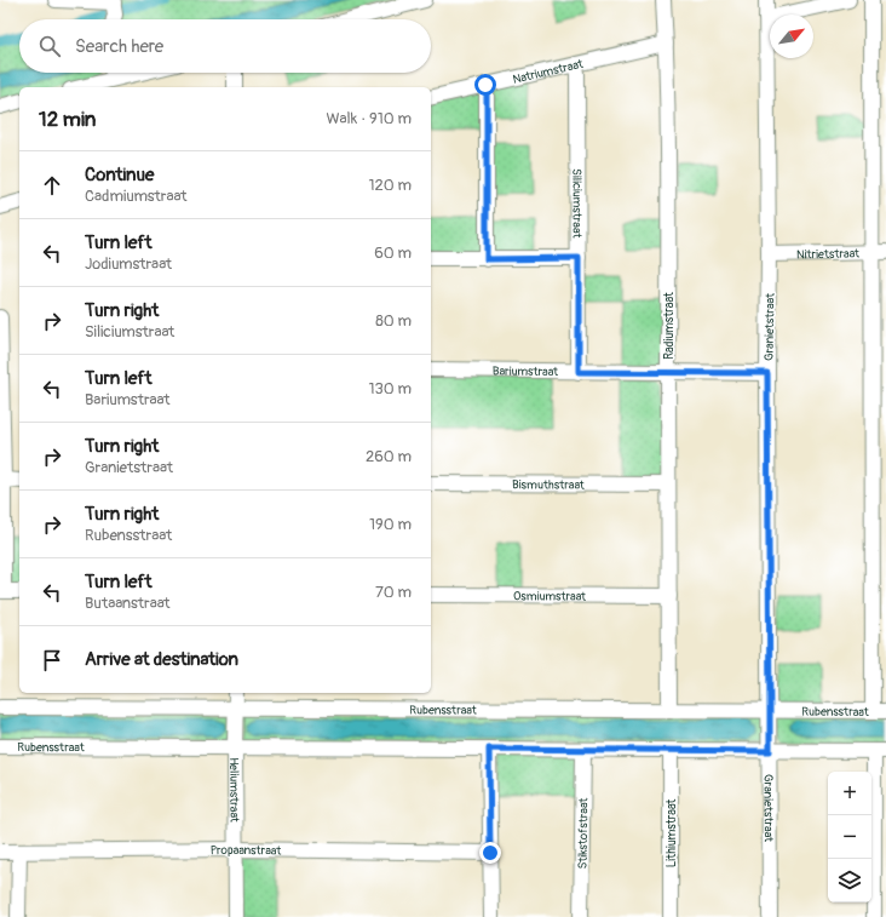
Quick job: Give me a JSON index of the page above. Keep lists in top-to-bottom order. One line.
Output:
{"streets":{"street":["Natriumstraat","Siliciumstraat","Nitrietstraat","Radiumstraat","Granietstraat","Bariumstraat","Bismuthstraat","Osmiumstraat","Rubensstraat","Heliumstraat","Stikstofstraat","Lithiumstraat","Propaanstraat"]},"crossings":[["Natriumstraat","Siliciumstraat"],["Natriumstraat","Radiumstraat"],["Siliciumstraat","Bariumstraat"],["Nitrietstraat","Granietstraat"],["Radiumstraat","Bariumstraat"],["Radiumstraat","Bismuthstraat"],["Radiumstraat","Osmiumstraat"],["Radiumstraat","Rubensstraat"],["Granietstraat","Bariumstraat"],["Granietstraat","Rubensstraat"],["Rubensstraat","Heliumstraat"],["Rubensstraat","Stikstofstraat"],["Rubensstraat","Lithiumstraat"],["Heliumstraat","Propaanstraat"]],"north":"top right","page":{"search":"Search here","heading":["12 min","Walk · 910 m"],"list":[["Continue","Cadmiumstraat","120 m"],["Turn left","Jodiumstraat","60 m"],["Turn right","Siliciumstraat","80 m"],["Turn left","Bariumstraat","130 m"],["Turn right","Granietstraat","260 m"],["Turn right","Rubensstraat","190 m"],["Turn left","Butaanstraat","70 m"],"Arrive at destination"],"map_buttons":["+","−"]}}
